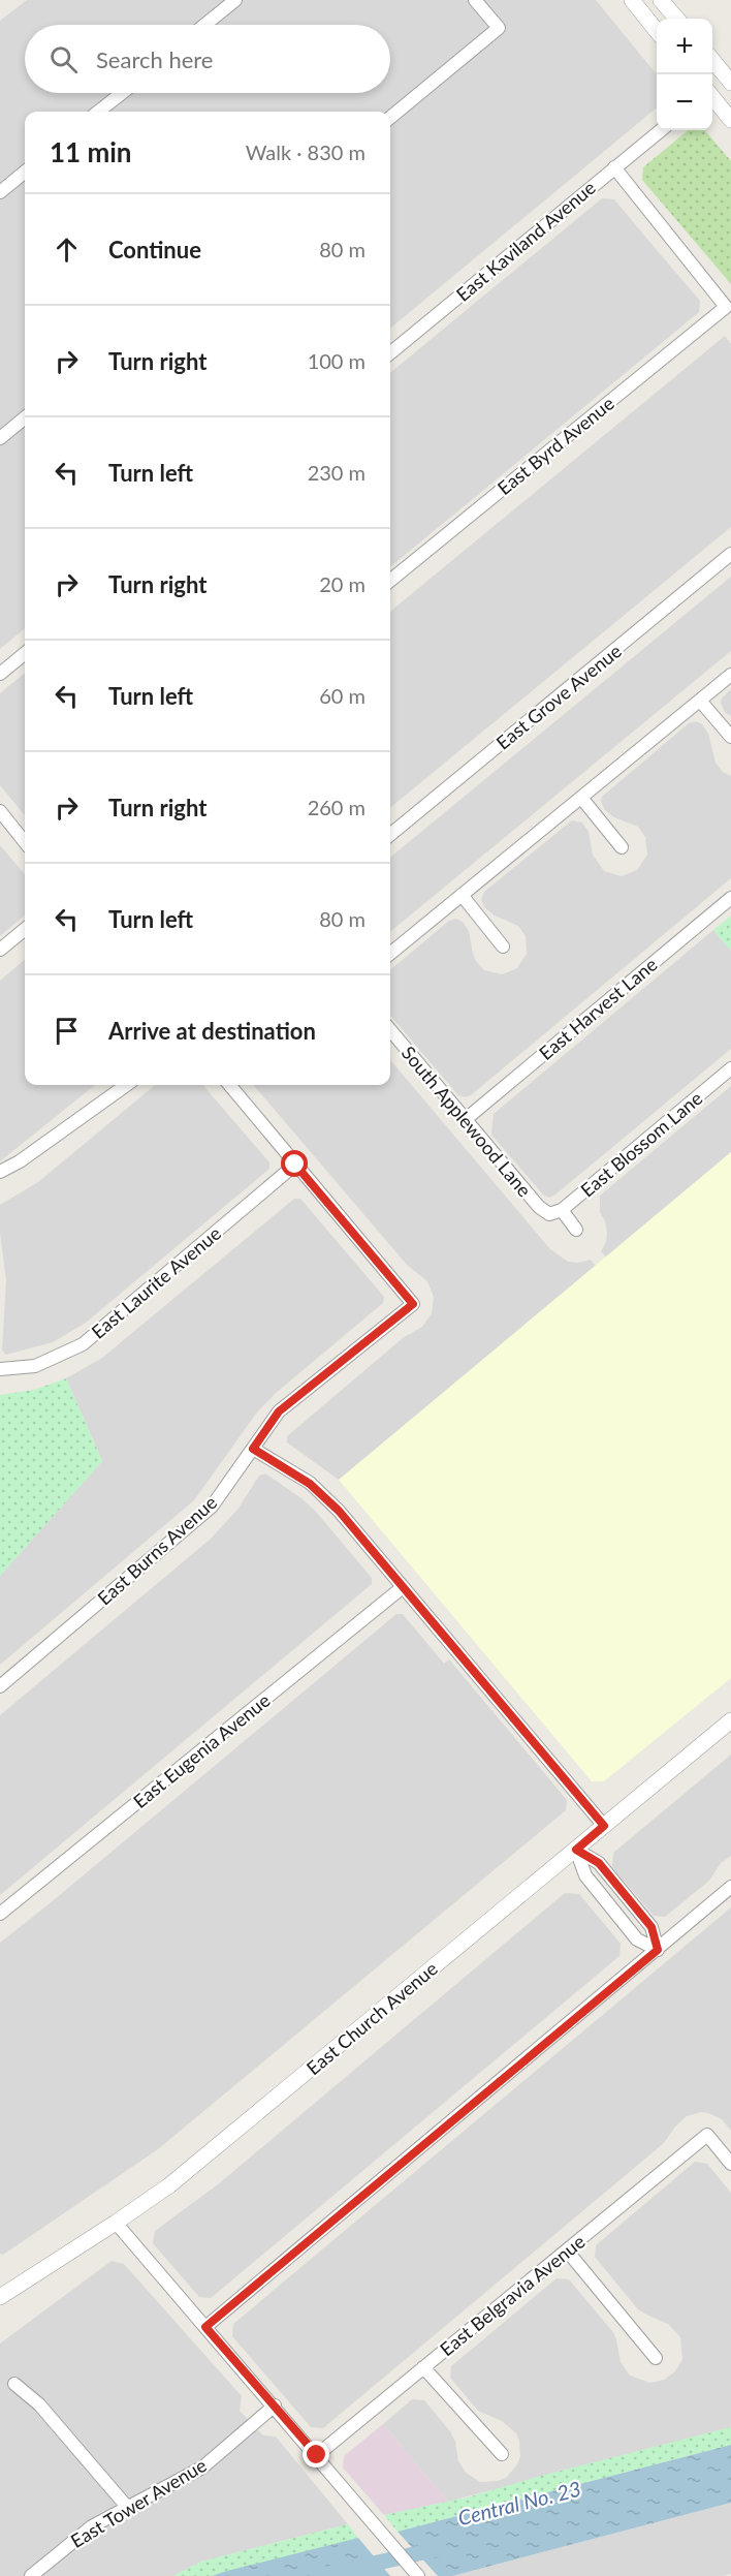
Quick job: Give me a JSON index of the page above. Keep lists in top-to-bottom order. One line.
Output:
{"streets":{"street":["East Kaviland Avenue","East Byrd Avenue","East Grove Avenue","East Harvest Lane","South Applewood Lane","East Blossom Lane","East Laurite Avenue","East Burns Avenue","East Eugenia Avenue","East Church Avenue","East Belgravia Avenue","East Tower Avenue"]},"crossings":[["East Kaviland Avenue","East Byrd Avenue"],["East Harvest Lane","South Applewood Lane"],["South Applewood Lane","East Blossom Lane"],["East Laurite Avenue","East Burns Avenue"]],"water":["Central No. 23"],"page":{"map_buttons":["+","−"],"search":"Search here","heading":["11 min","Walk · 830 m"],"list":[["Continue","80 m"],["Turn right","100 m"],["Turn left","230 m"],["Turn right","20 m"],["Turn left","60 m"],["Turn right","260 m"],["Turn left","80 m"],"Arrive at destination"]}}
